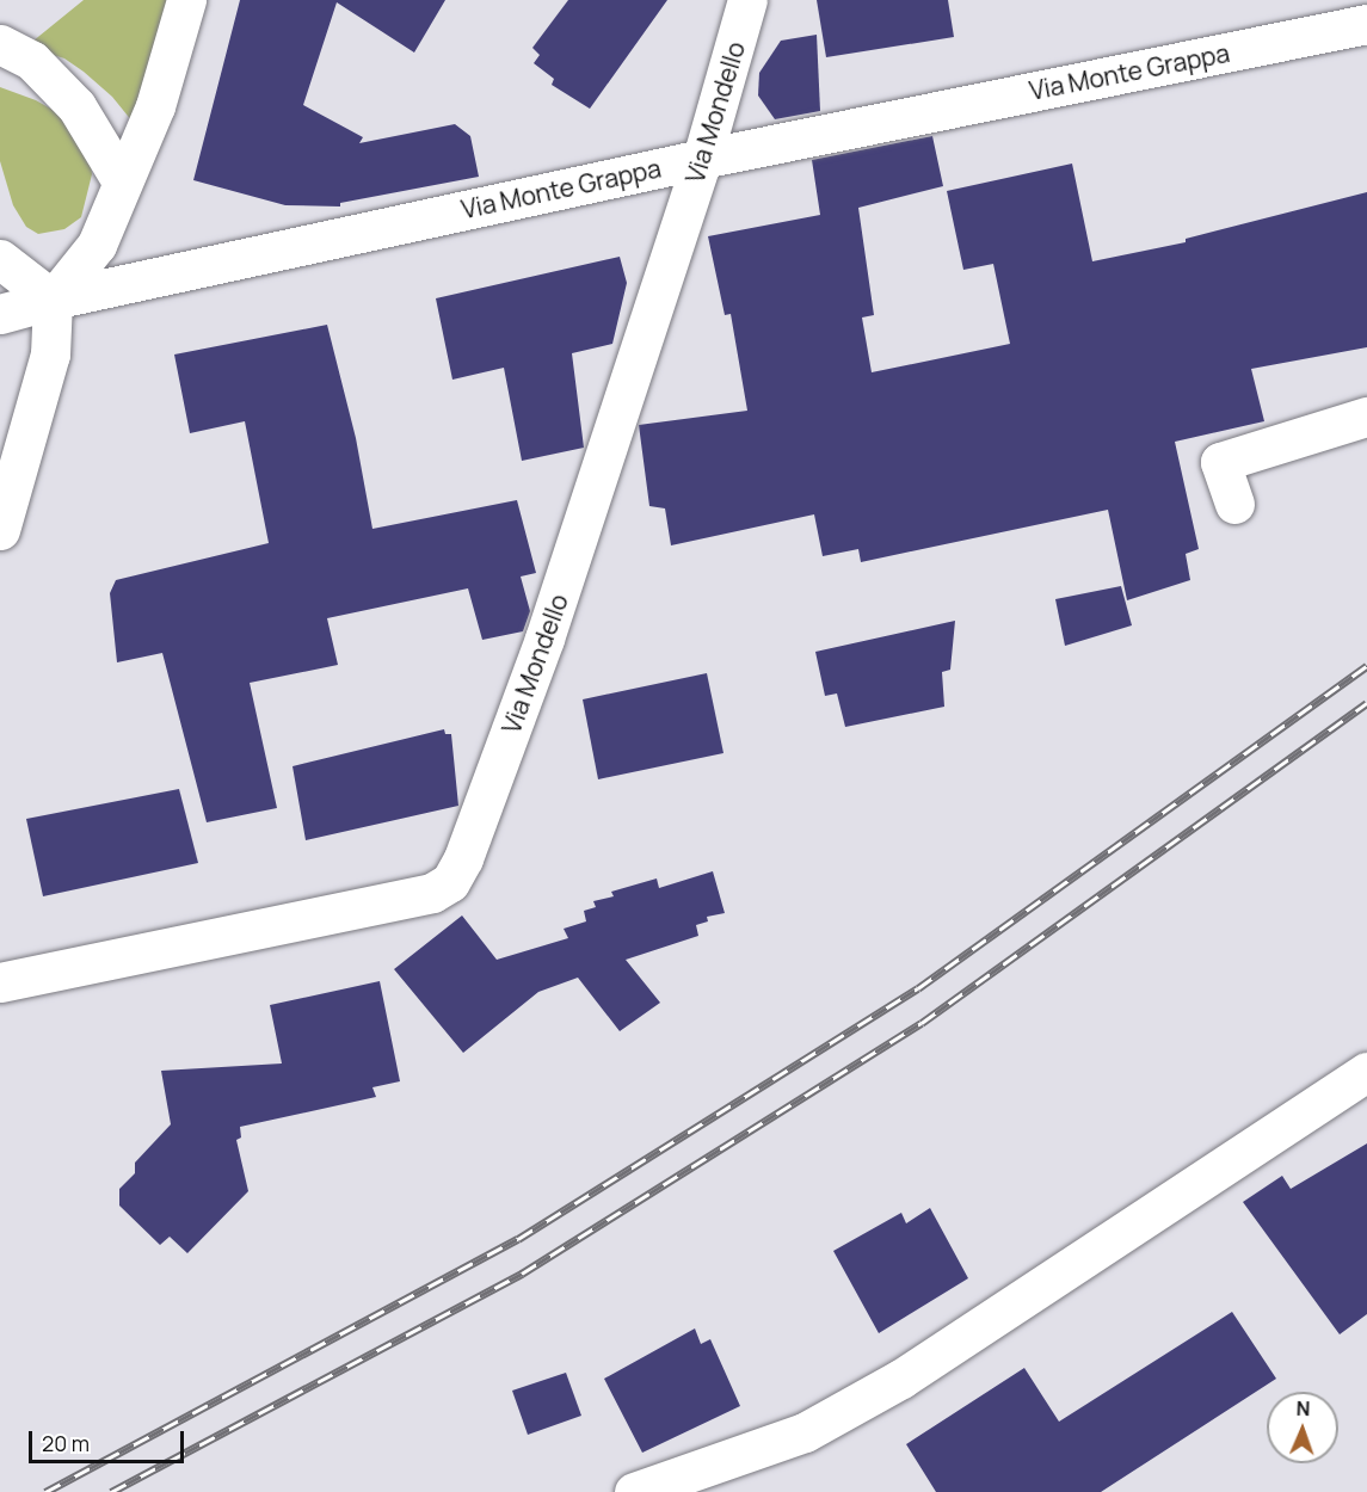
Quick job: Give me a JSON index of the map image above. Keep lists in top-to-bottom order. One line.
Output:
{"streets":{"street":["Via Monte Grappa","Via Mondello"]},"crossings":[["Via Monte Grappa","Via Mondello"]],"scale_bar":"20 m","north":"top"}
